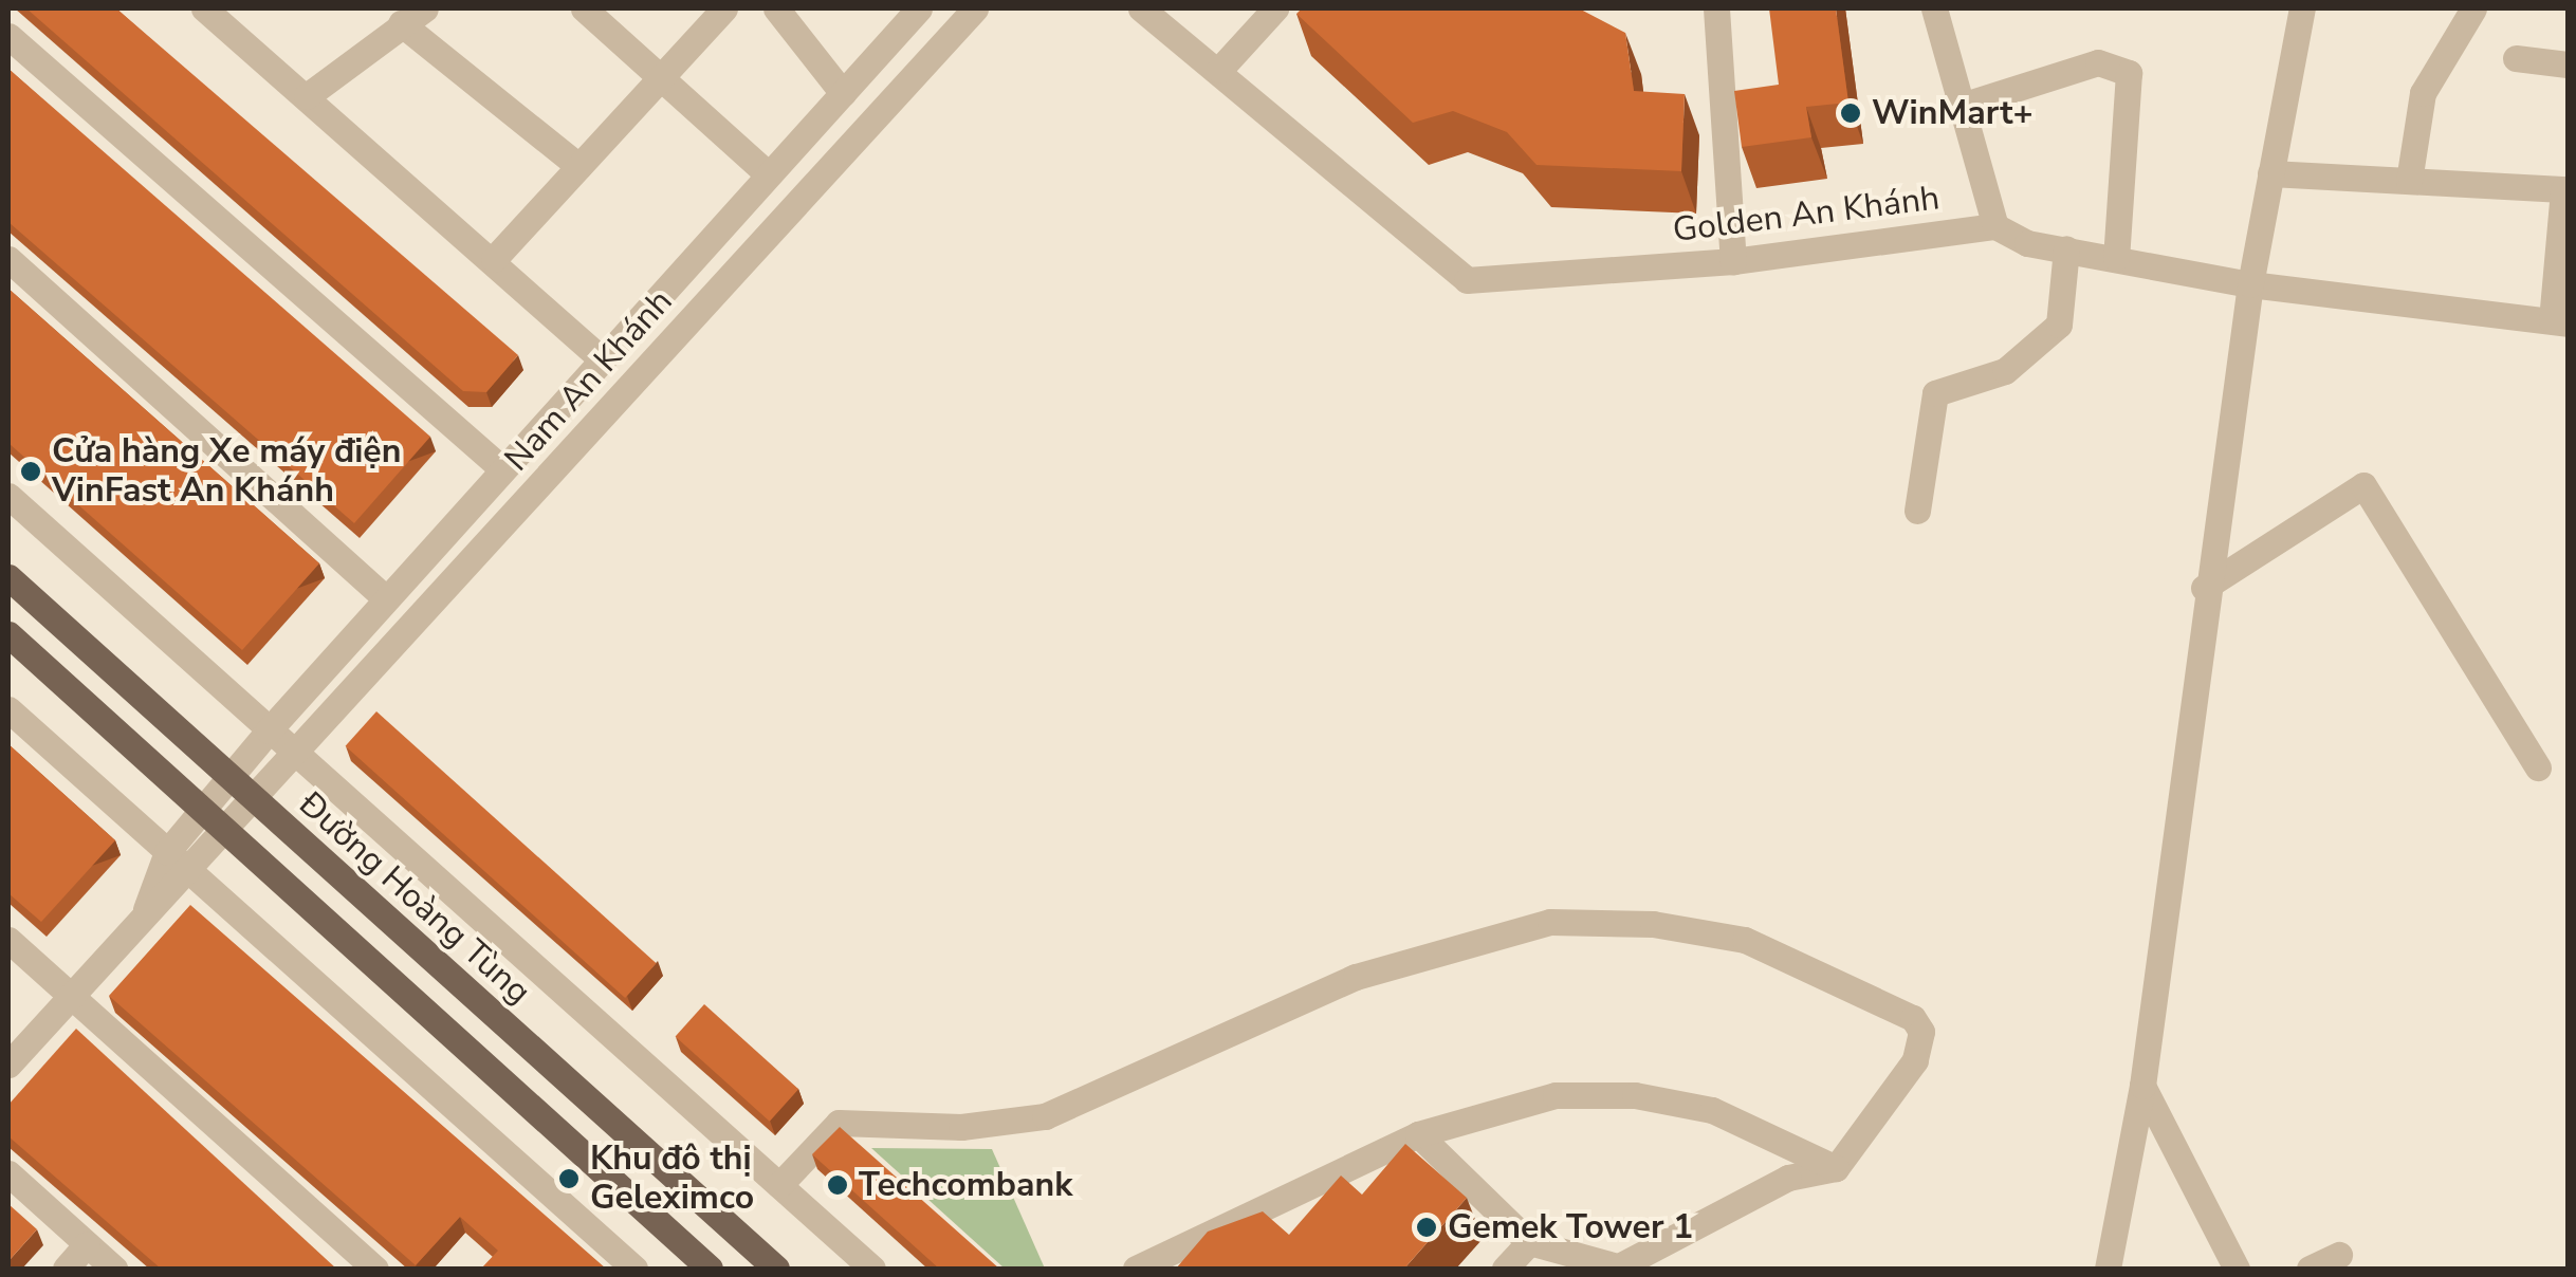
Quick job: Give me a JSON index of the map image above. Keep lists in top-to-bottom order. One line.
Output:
{"streets":{"main road":["Đường Hoàng Tùng"],"street":["Golden An Khánh","Nam An Khánh"]},"crossings":[["Nam An Khánh","Đường Hoàng Tùng"]],"places":["WinMart+","Cửa hàng Xe máy điện VinFast An Khánh","Khu đô thị Geleximco","Techcombank","Gemek Tower 1"]}
